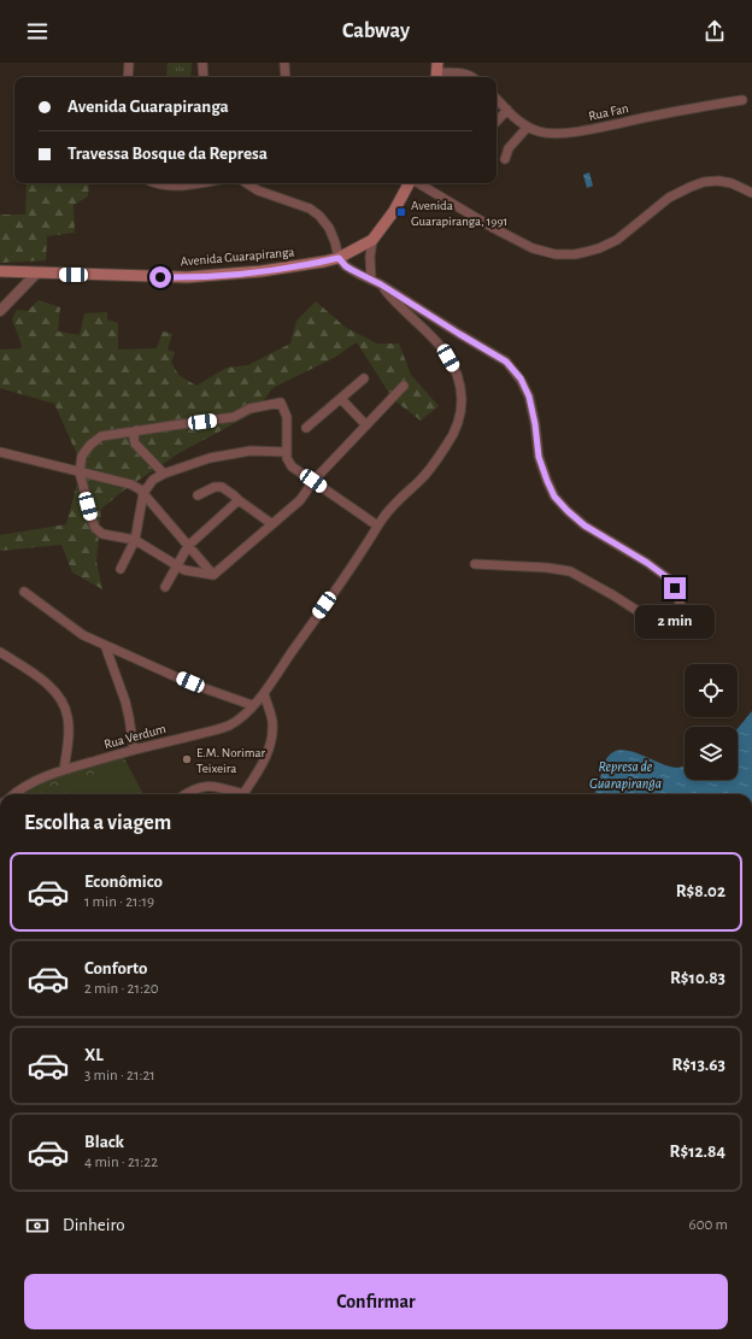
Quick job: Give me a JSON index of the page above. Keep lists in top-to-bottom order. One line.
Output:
{"streets":{"main road":["Avenida Guarapiranga"],"street":["Rua Fan","Rua Verdum"]},"water":["Represa de Guarapiranga"],"places":{"transit":["Avenida Guarapiranga, 1991"],"other":["E.M. Norimar Teixeira"]},"page":{"header":"Cabway","banner":["Avenida Guarapiranga","Travessa Bosque da Represa"],"bubble":"2 min","heading":"Escolha a viagem","list":[{"name":"Econômico","note":"1 min · 21:19","value":"R$8.02"},{"name":"Conforto","note":"2 min · 21:20","value":"R$10.83"},{"name":"XL","note":"3 min · 21:21","value":"R$13.63"},{"name":"Black","note":"4 min · 21:22","value":"R$12.84"}],"pay":["Dinheiro","600 m"],"buttons":"Confirmar"}}
